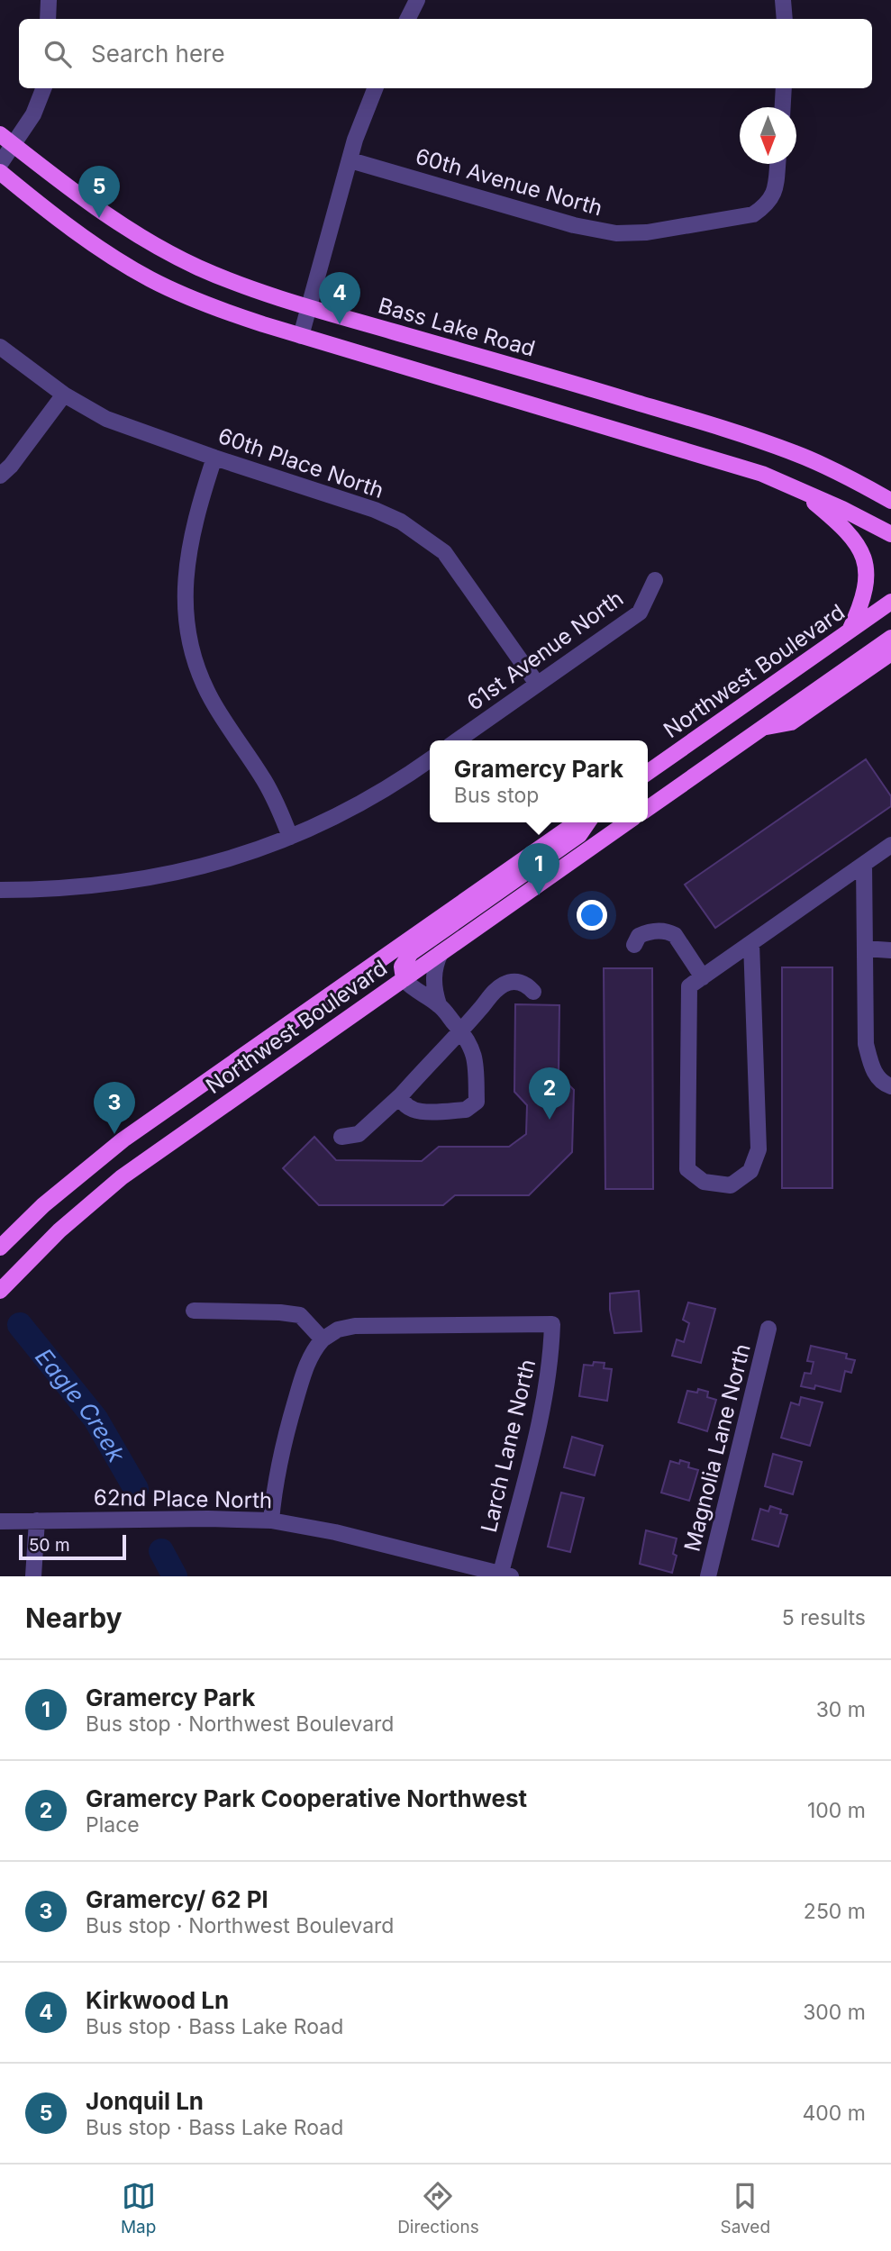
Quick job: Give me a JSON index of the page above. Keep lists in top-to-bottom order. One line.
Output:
{"streets":{"main road":["Bass Lake Road","Northwest Boulevard"],"street":["60th Avenue North","60th Place North","61st Avenue North","Larch Lane North","Magnolia Lane North","62nd Place North"]},"crossings":[["60th Place North","61st Avenue North"],["Larch Lane North","62nd Place North"]],"water":["Eagle Creek"],"scale_bar":"50 m","north":"bottom","page":{"search":"Search here","pins":["5","4","1","2","3"],"popup":["Gramercy Park","Bus stop"],"scale":"50 m","heading":["Nearby","5 results"],"list":[{"mark":"1","name":"Gramercy Park","note":"Bus stop · Northwest Boulevard","value":"30 m"},{"mark":"2","name":"Gramercy Park Cooperative Northwest","note":"Place","value":"100 m"},{"mark":"3","name":"Gramercy/ 62 Pl","note":"Bus stop · Northwest Boulevard","value":"250 m"},{"mark":"4","name":"Kirkwood Ln","note":"Bus stop · Bass Lake Road","value":"300 m"},{"mark":"5","name":"Jonquil Ln","note":"Bus stop · Bass Lake Road","value":"400 m"}],"nav":["Map","Directions","Saved"]}}
